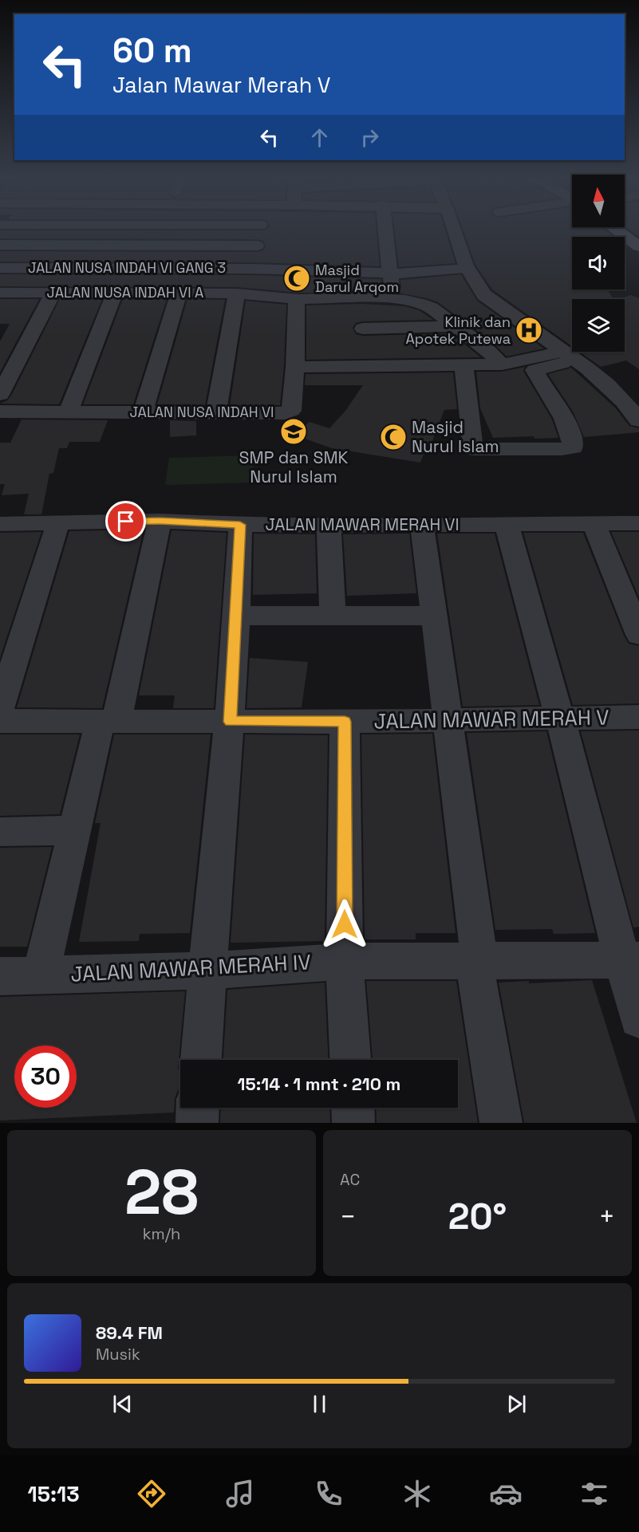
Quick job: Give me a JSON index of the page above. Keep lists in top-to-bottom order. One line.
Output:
{"streets":{"street":["JALAN NUSA INDAH VI GANG 3","JALAN NUSA INDAH VI A","JALAN NUSA INDAH VI","JALAN MAWAR MERAH VI","JALAN MAWAR MERAH V","JALAN MAWAR MERAH IV"]},"places":{"mosque":["Masjid Darul Arqom","Masjid Nurul Islam"],"hospital":["Klinik dan Apotek Putewa"],"school or university":["SMP dan SMK Nurul Islam"]},"north":"top","page":{"turn":["60 m","Jalan Mawar Merah V"],"limit":"30","trip":"15:14 · 1 mnt · 210 m","tile":[["28","km/h"],"AC"],"heat":["−","20°","+"],"song":["89.4 FM","Musik"],"tabs":"15:13"}}
